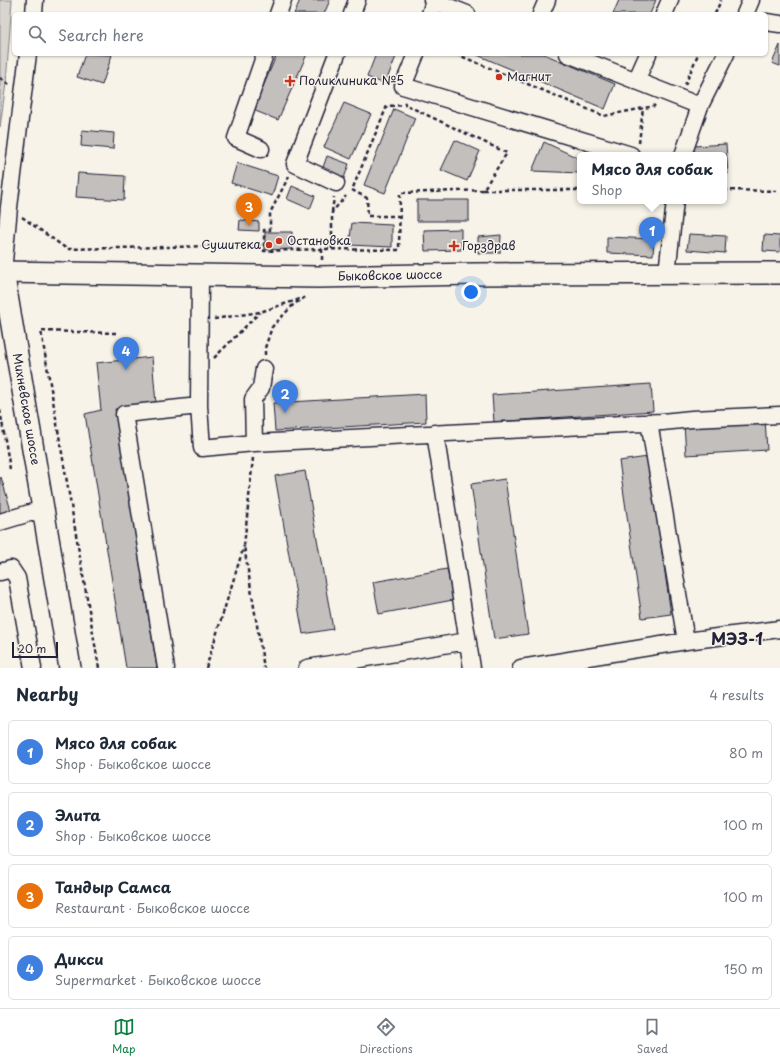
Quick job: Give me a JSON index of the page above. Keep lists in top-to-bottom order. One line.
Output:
{"streets":{"main road":["Быковское шоссе","Михневское шоссе"]},"crossings":[["Быковское шоссе","Михневское шоссе"]],"districts":["МЭЗ-1"],"places":{"other":["Магнит","Остановка","Сушитека"],"health":["Поликлиника №5","Горздрав"]},"scale_bar":"20 m","page":{"search":"Search here","popup":["Мясо для собак","Shop"],"pins":["3","1","4","2"],"scale":"20 m","heading":["Nearby","4 results"],"list":[{"mark":"1","name":"Мясо для собак","note":"Shop · Быковское шоссе","value":"80 m"},{"mark":"2","name":"Элита","note":"Shop · Быковское шоссе","value":"100 m"},{"mark":"3","name":"Тандыр Самса","note":"Restaurant · Быковское шоссе","value":"100 m"},{"mark":"4","name":"Дикси","note":"Supermarket · Быковское шоссе","value":"150 m"}],"nav":["Map","Directions","Saved"]}}
